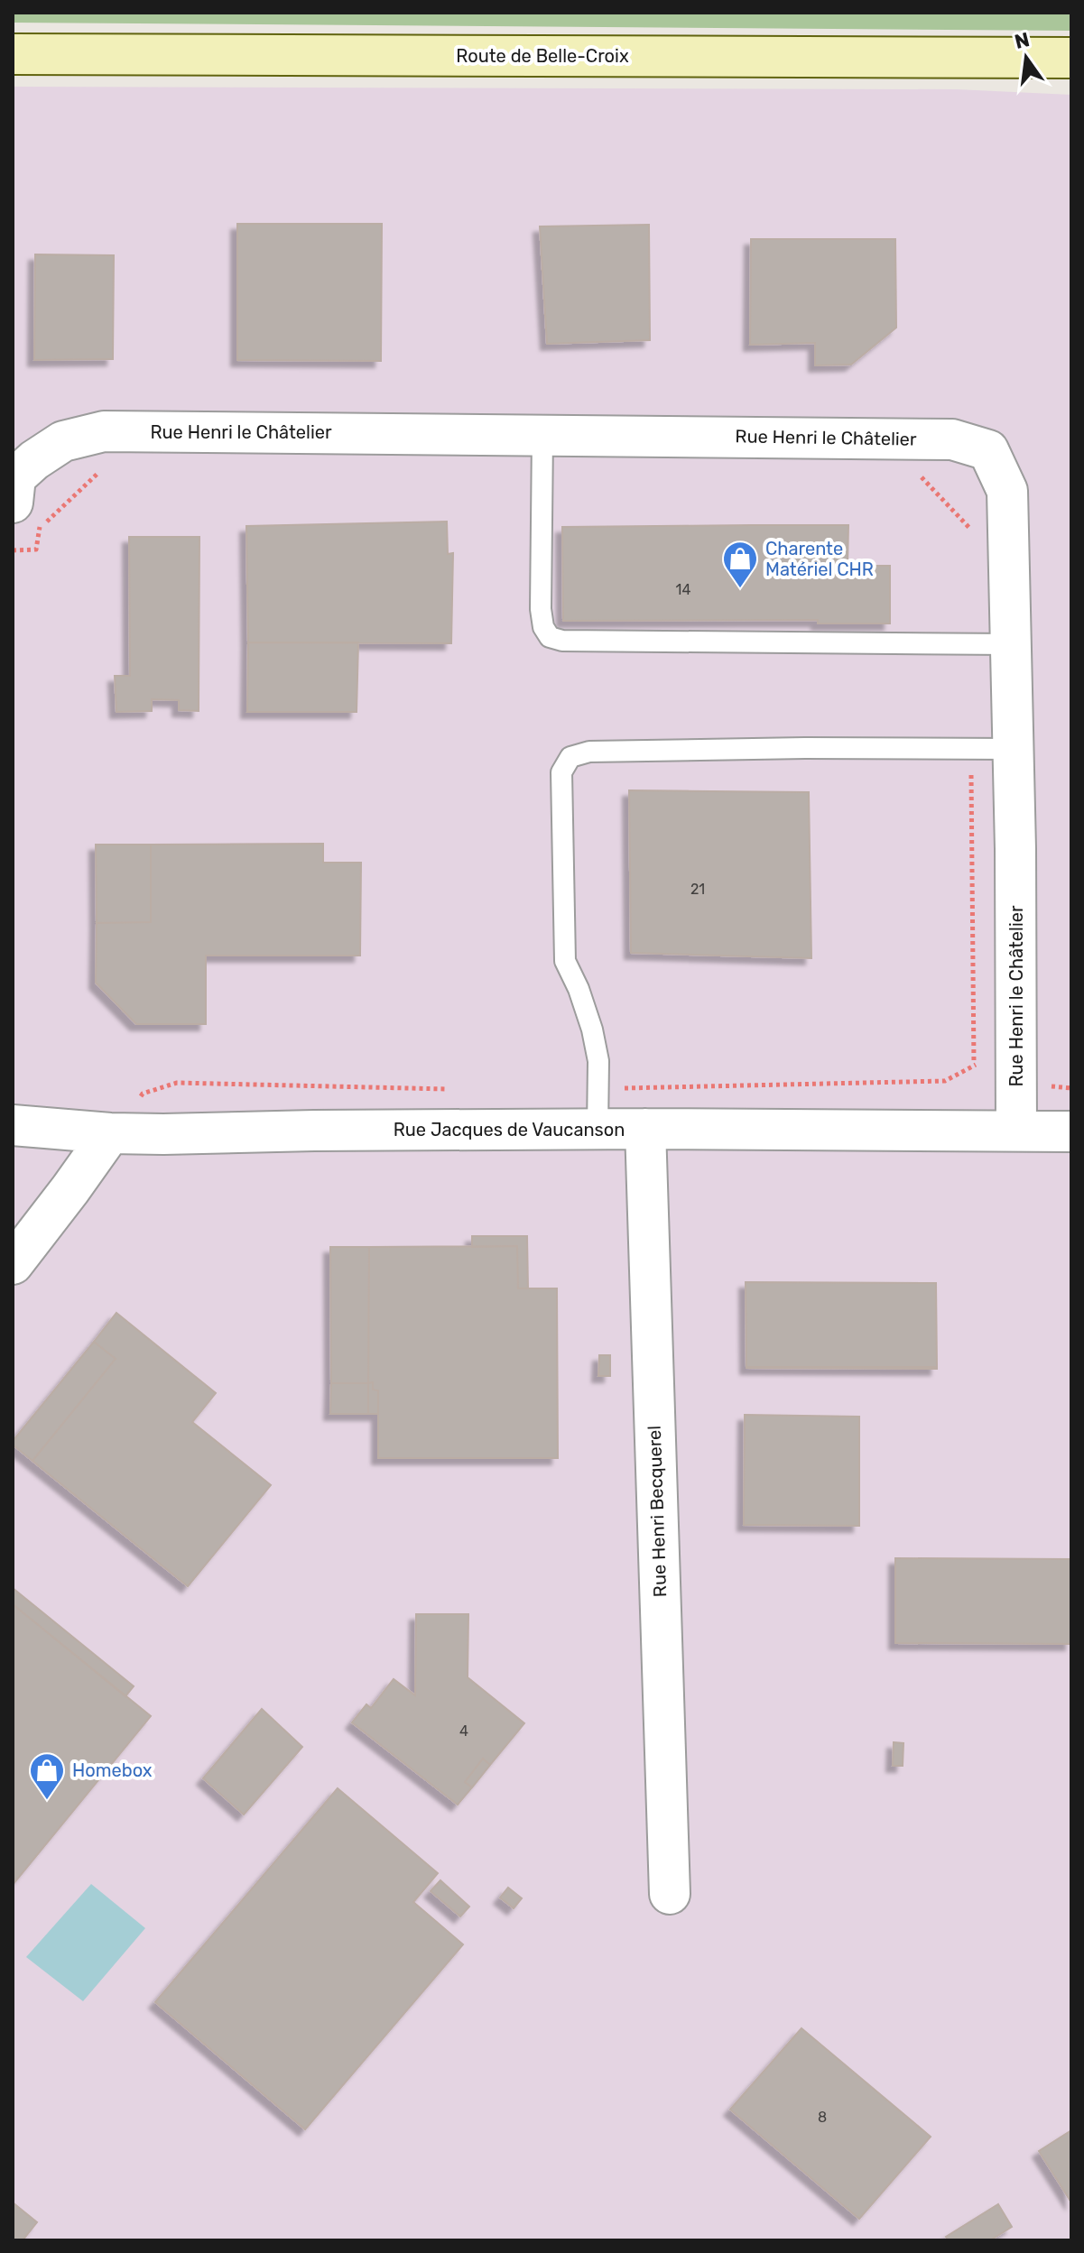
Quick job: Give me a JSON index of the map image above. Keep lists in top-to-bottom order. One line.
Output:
{"streets":{"street":["Route de Belle-Croix","Rue Henri le Châtelier","Rue Jacques de Vaucanson","Rue Henri Becquerel"]},"crossings":[["Rue Henri le Châtelier","Rue Jacques de Vaucanson"],["Rue Jacques de Vaucanson","Rue Henri Becquerel"]],"places":{"shop":["Charente Matériel CHR","Homebox"]},"house_numbers":["14","21","4","8"],"north":"top"}
